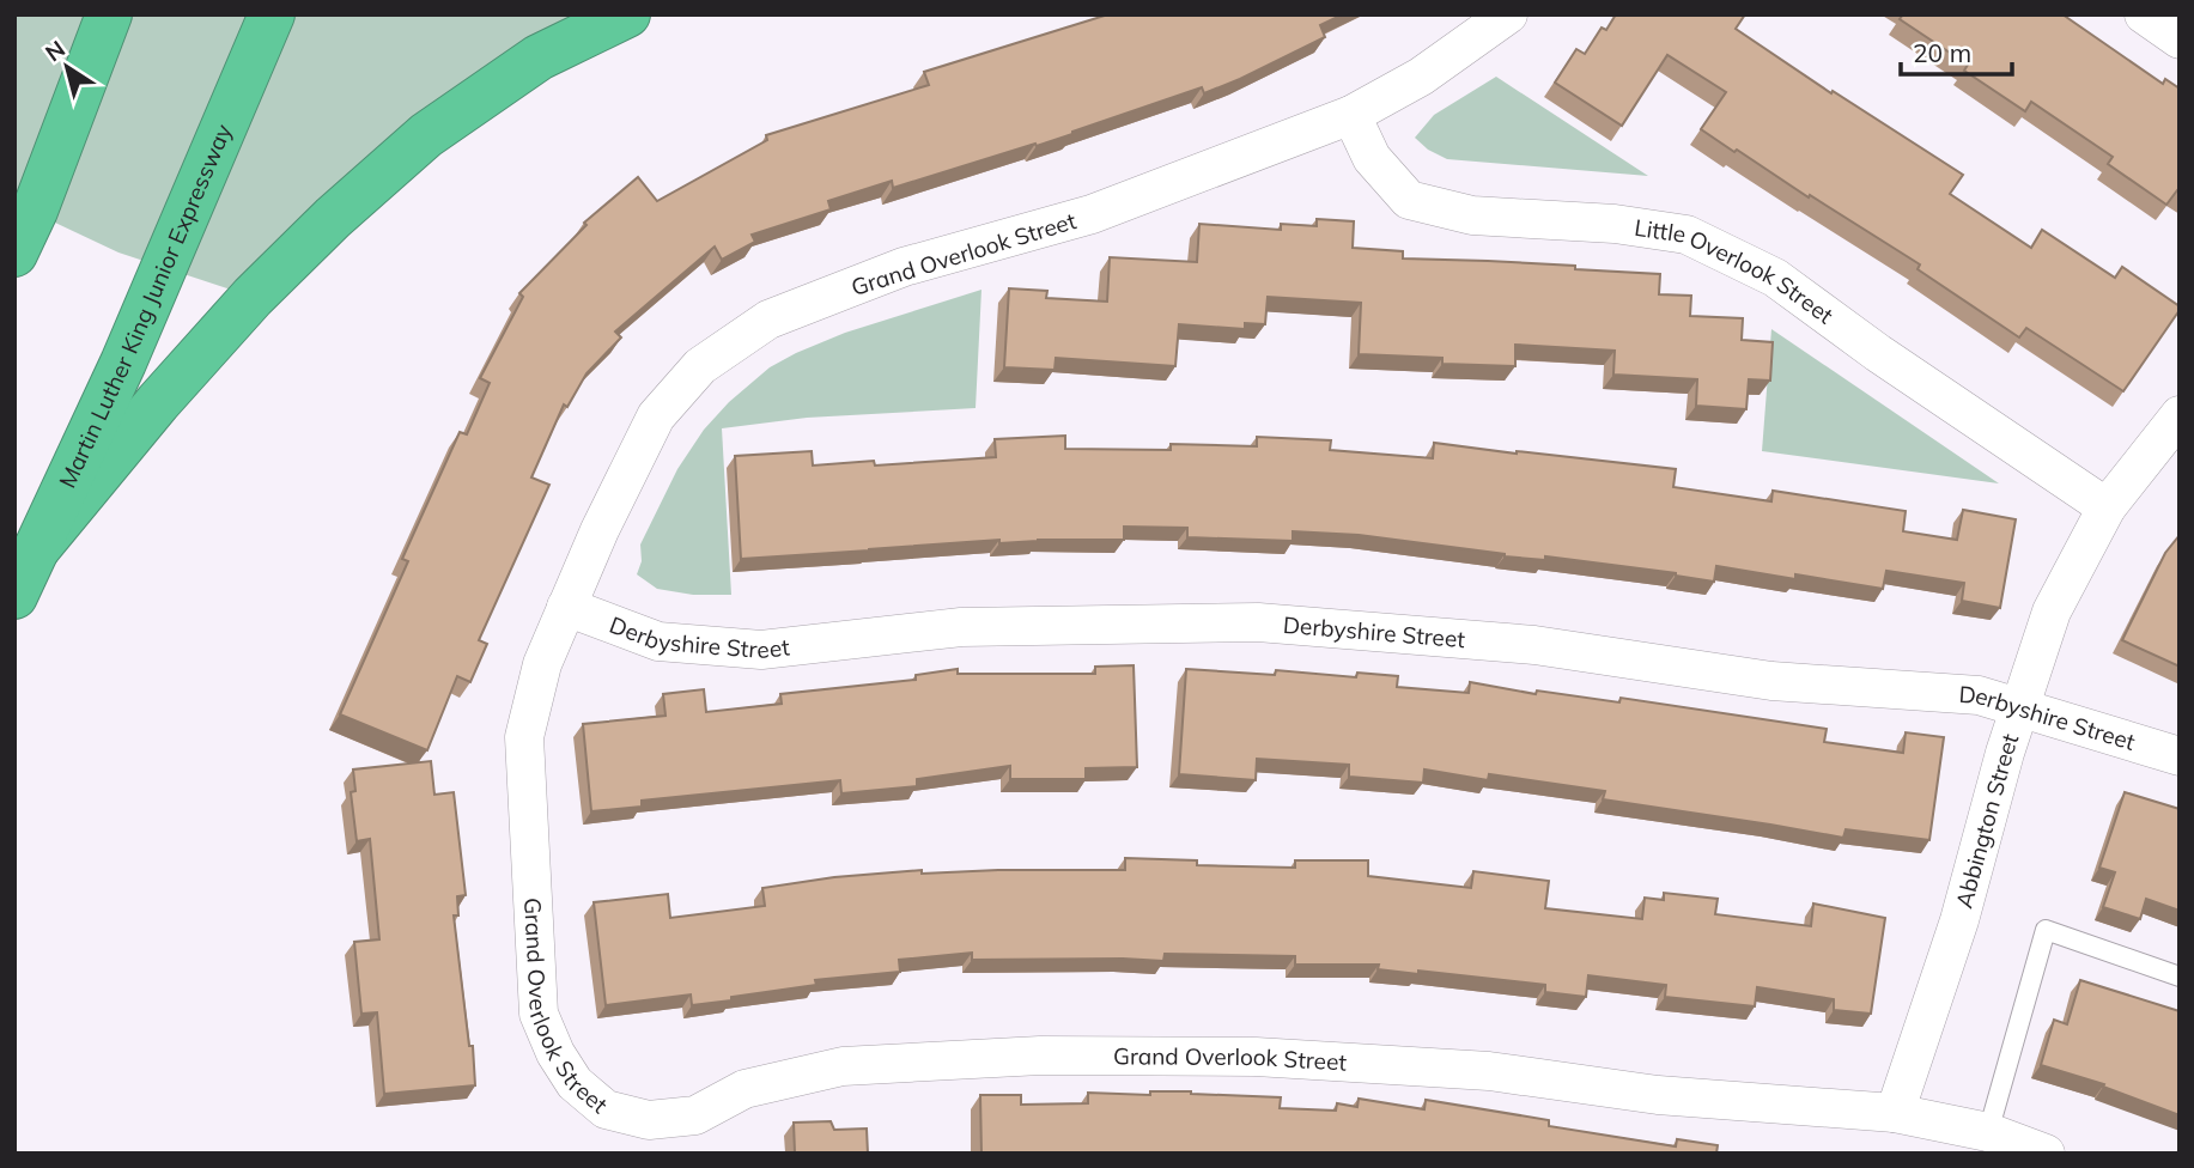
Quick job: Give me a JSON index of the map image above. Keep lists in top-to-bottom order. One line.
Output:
{"streets":{"highway":["Martin Luther King Junior Expressway"],"street":["Grand Overlook Street","Little Overlook Street","Derbyshire Street","Abbington Street"]},"crossings":[["Grand Overlook Street","Little Overlook Street"],["Grand Overlook Street","Derbyshire Street"],["Grand Overlook Street","Abbington Street"],["Little Overlook Street","Abbington Street"],["Derbyshire Street","Abbington Street"]],"scale_bar":"20 m","north":"top left"}
